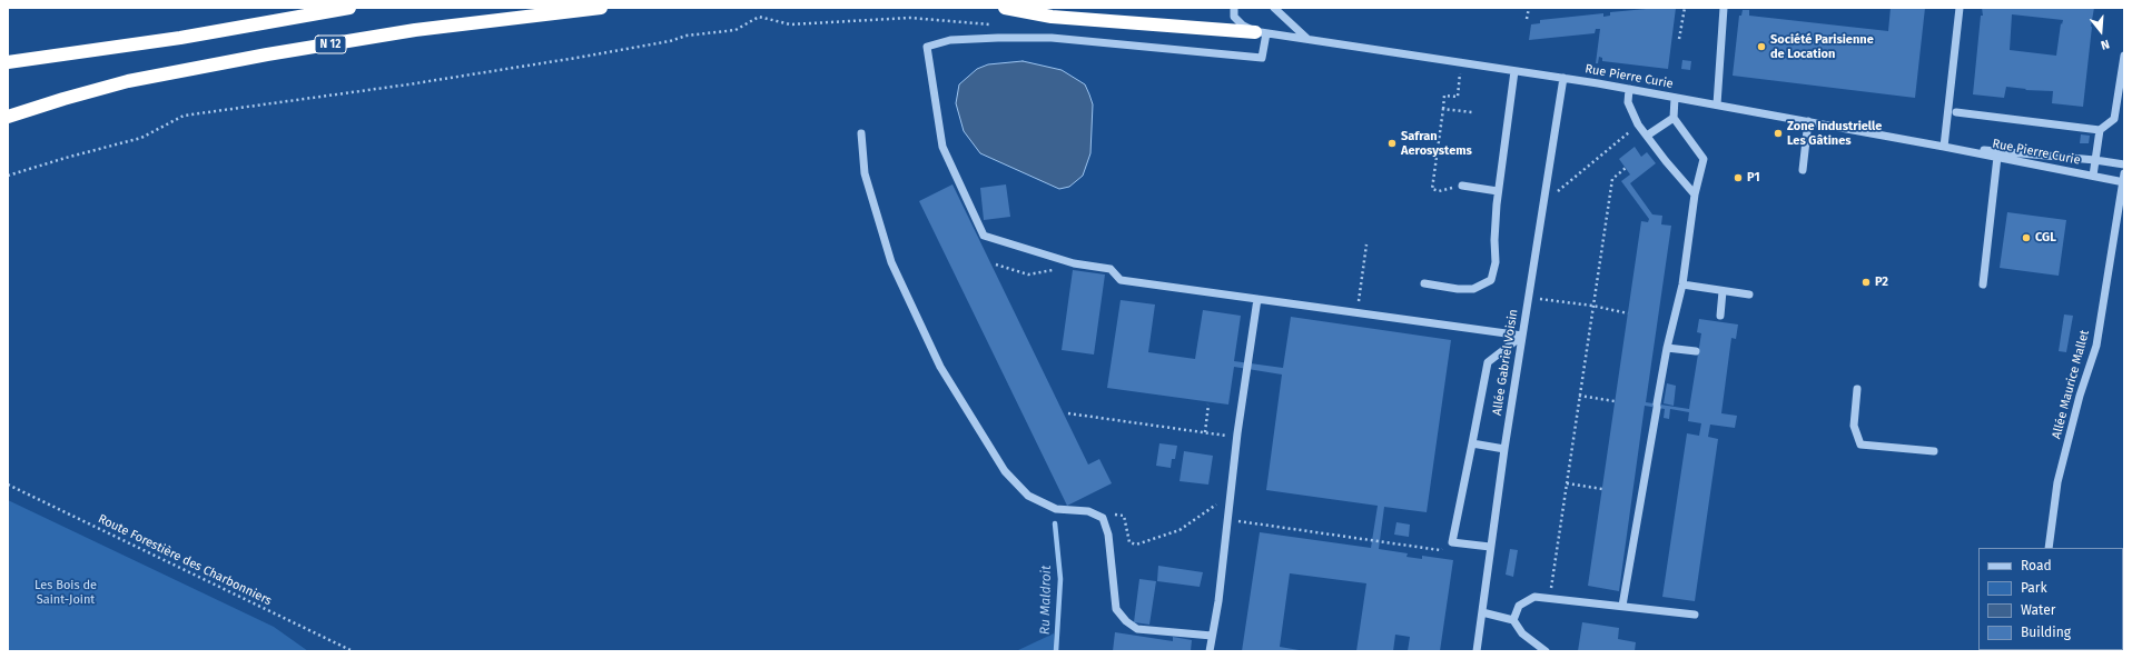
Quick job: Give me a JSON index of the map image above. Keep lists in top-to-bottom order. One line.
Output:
{"streets":{"highway":["N 12"],"street":["Rue Pierre Curie","Allée Gabriel Voisin","Allée Maurice Mallet"],"path":["Route Forestière des Charbonniers"]},"crossings":[["Rue Pierre Curie","Allée Gabriel Voisin"],["Rue Pierre Curie","Allée Maurice Mallet"]],"water":["Ru Maldroit"],"parks":["Les Bois de Saint-Joint"],"places":["Société Parisienne de Location","Zone Industrielle Les Gâtines","Safran Aerosystems","P1","CGL","P2"],"legend":["Road","Park","Water","Building"],"north":"bottom"}
